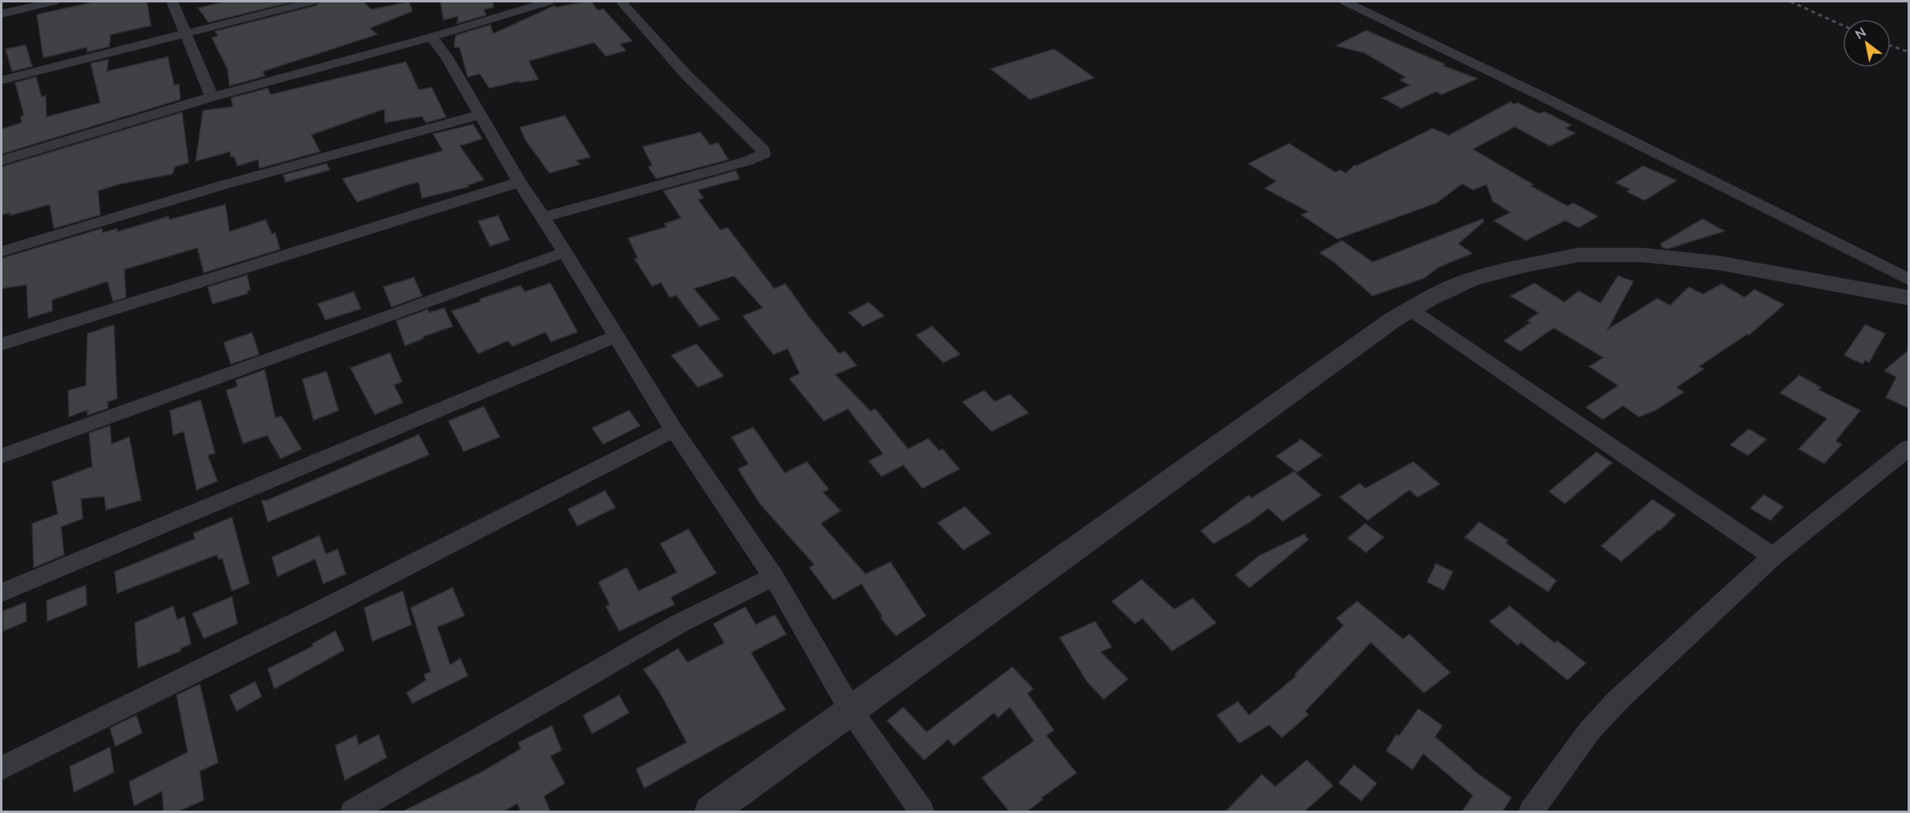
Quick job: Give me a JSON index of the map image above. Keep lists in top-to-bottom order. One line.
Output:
{"north":"top left"}
